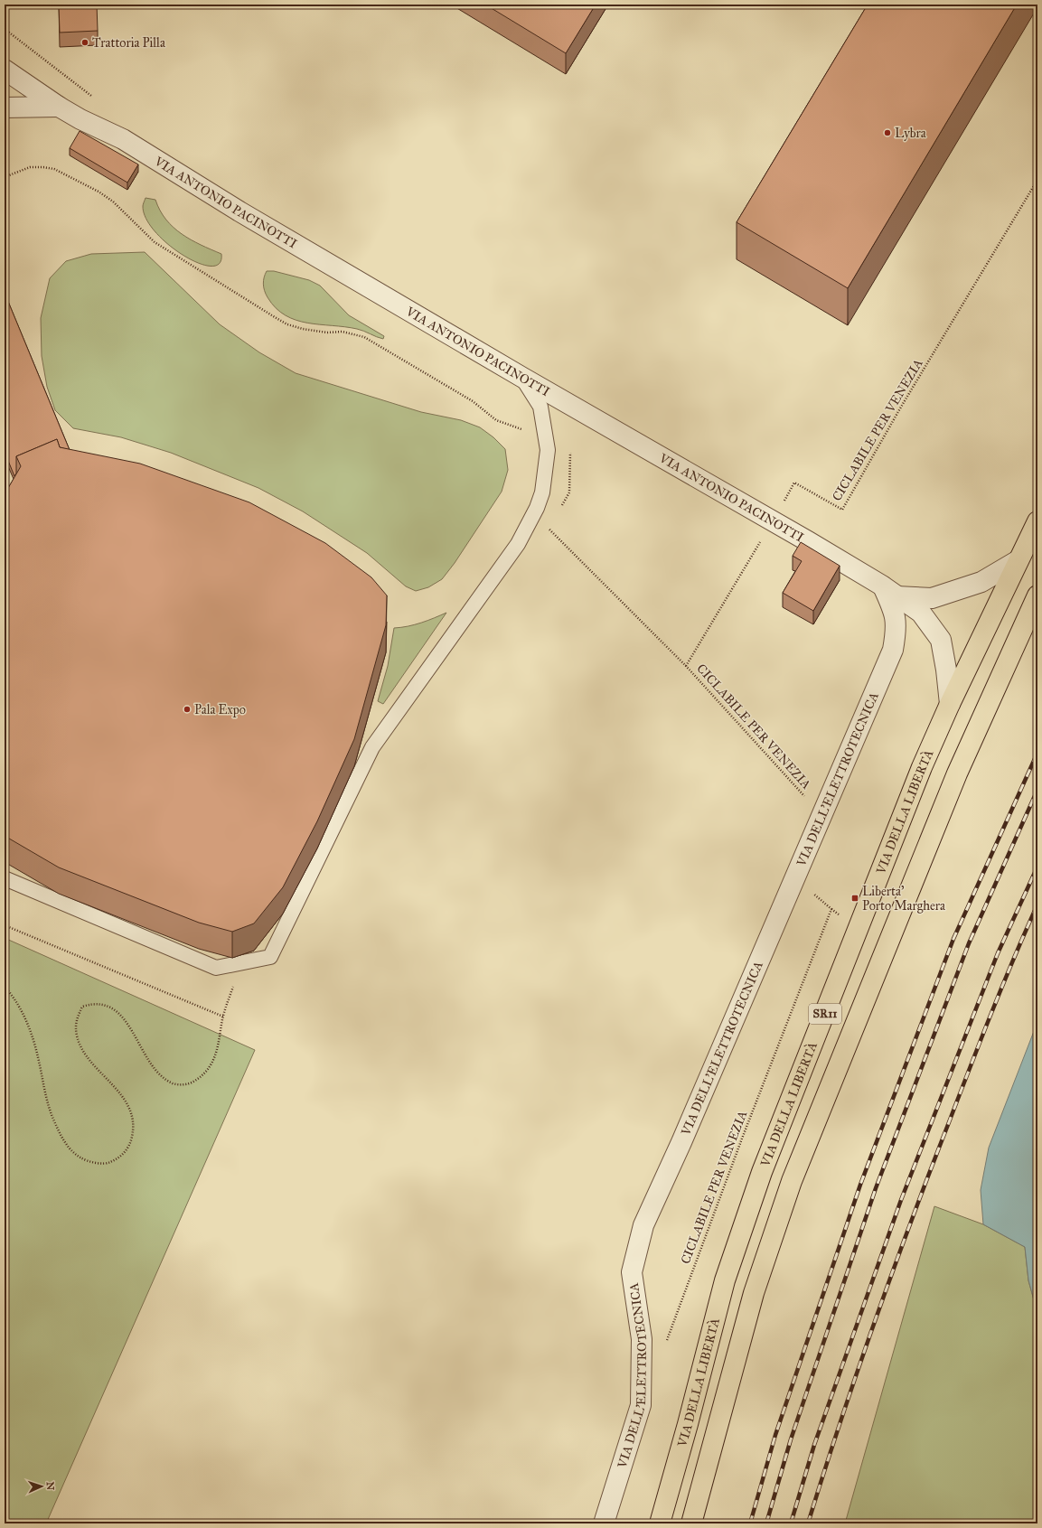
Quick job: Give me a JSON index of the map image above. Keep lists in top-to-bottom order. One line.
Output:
{"streets":{"highway":["VIA DELLA LIBERTÀ","SR11"],"street":["VIA ANTONIO PACINOTTI","VIA DELL'ELETTROTECNICA"],"path":["CICLABILE PER VENEZIA"]},"crossings":[["VIA ANTONIO PACINOTTI","CICLABILE PER VENEZIA"],["VIA ANTONIO PACINOTTI","VIA DELL'ELETTROTECNICA"],["VIA ANTONIO PACINOTTI","VIA DELLA LIBERTÀ"],["CICLABILE PER VENEZIA","VIA DELL'ELETTROTECNICA"]],"places":{"other":["Trattoria Pilla","Lybra","Pala Expo"],"transit":["Liberta' Porto Marghera"]},"north":"right"}
